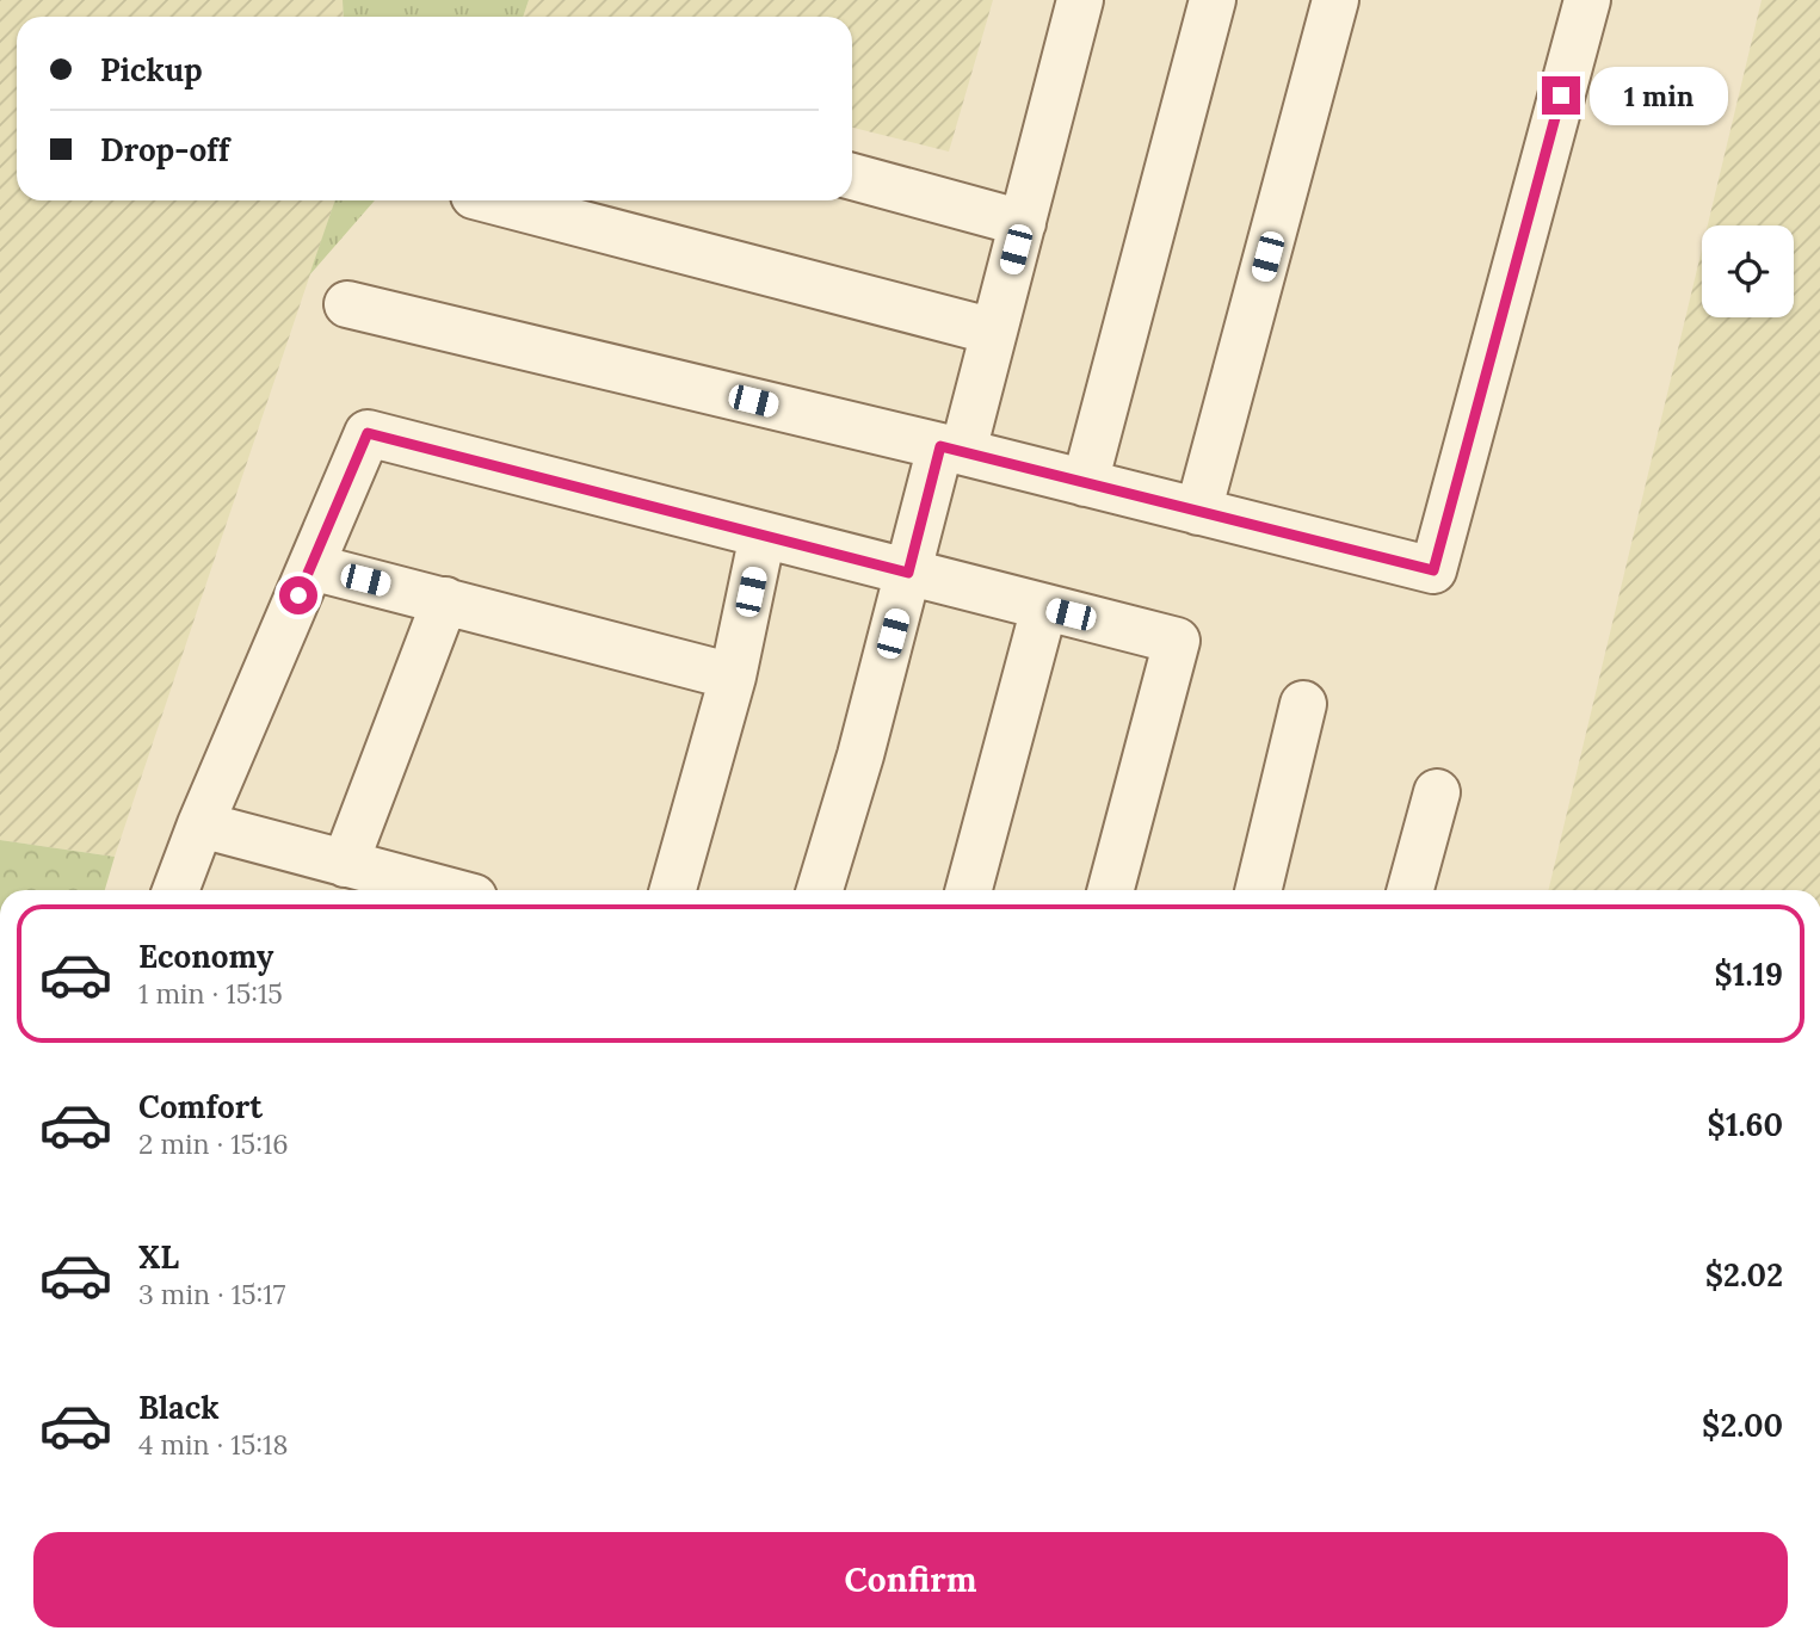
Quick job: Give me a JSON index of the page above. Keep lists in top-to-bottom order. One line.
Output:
{"page":{"banner":["Pickup","Drop-off"],"bubble":"1 min","list":[{"name":"Economy","note":"1 min · 15:15","value":"$1.19"},{"name":"Comfort","note":"2 min · 15:16","value":"$1.60"},{"name":"XL","note":"3 min · 15:17","value":"$2.02"},{"name":"Black","note":"4 min · 15:18","value":"$2.00"}],"buttons":"Confirm"}}
